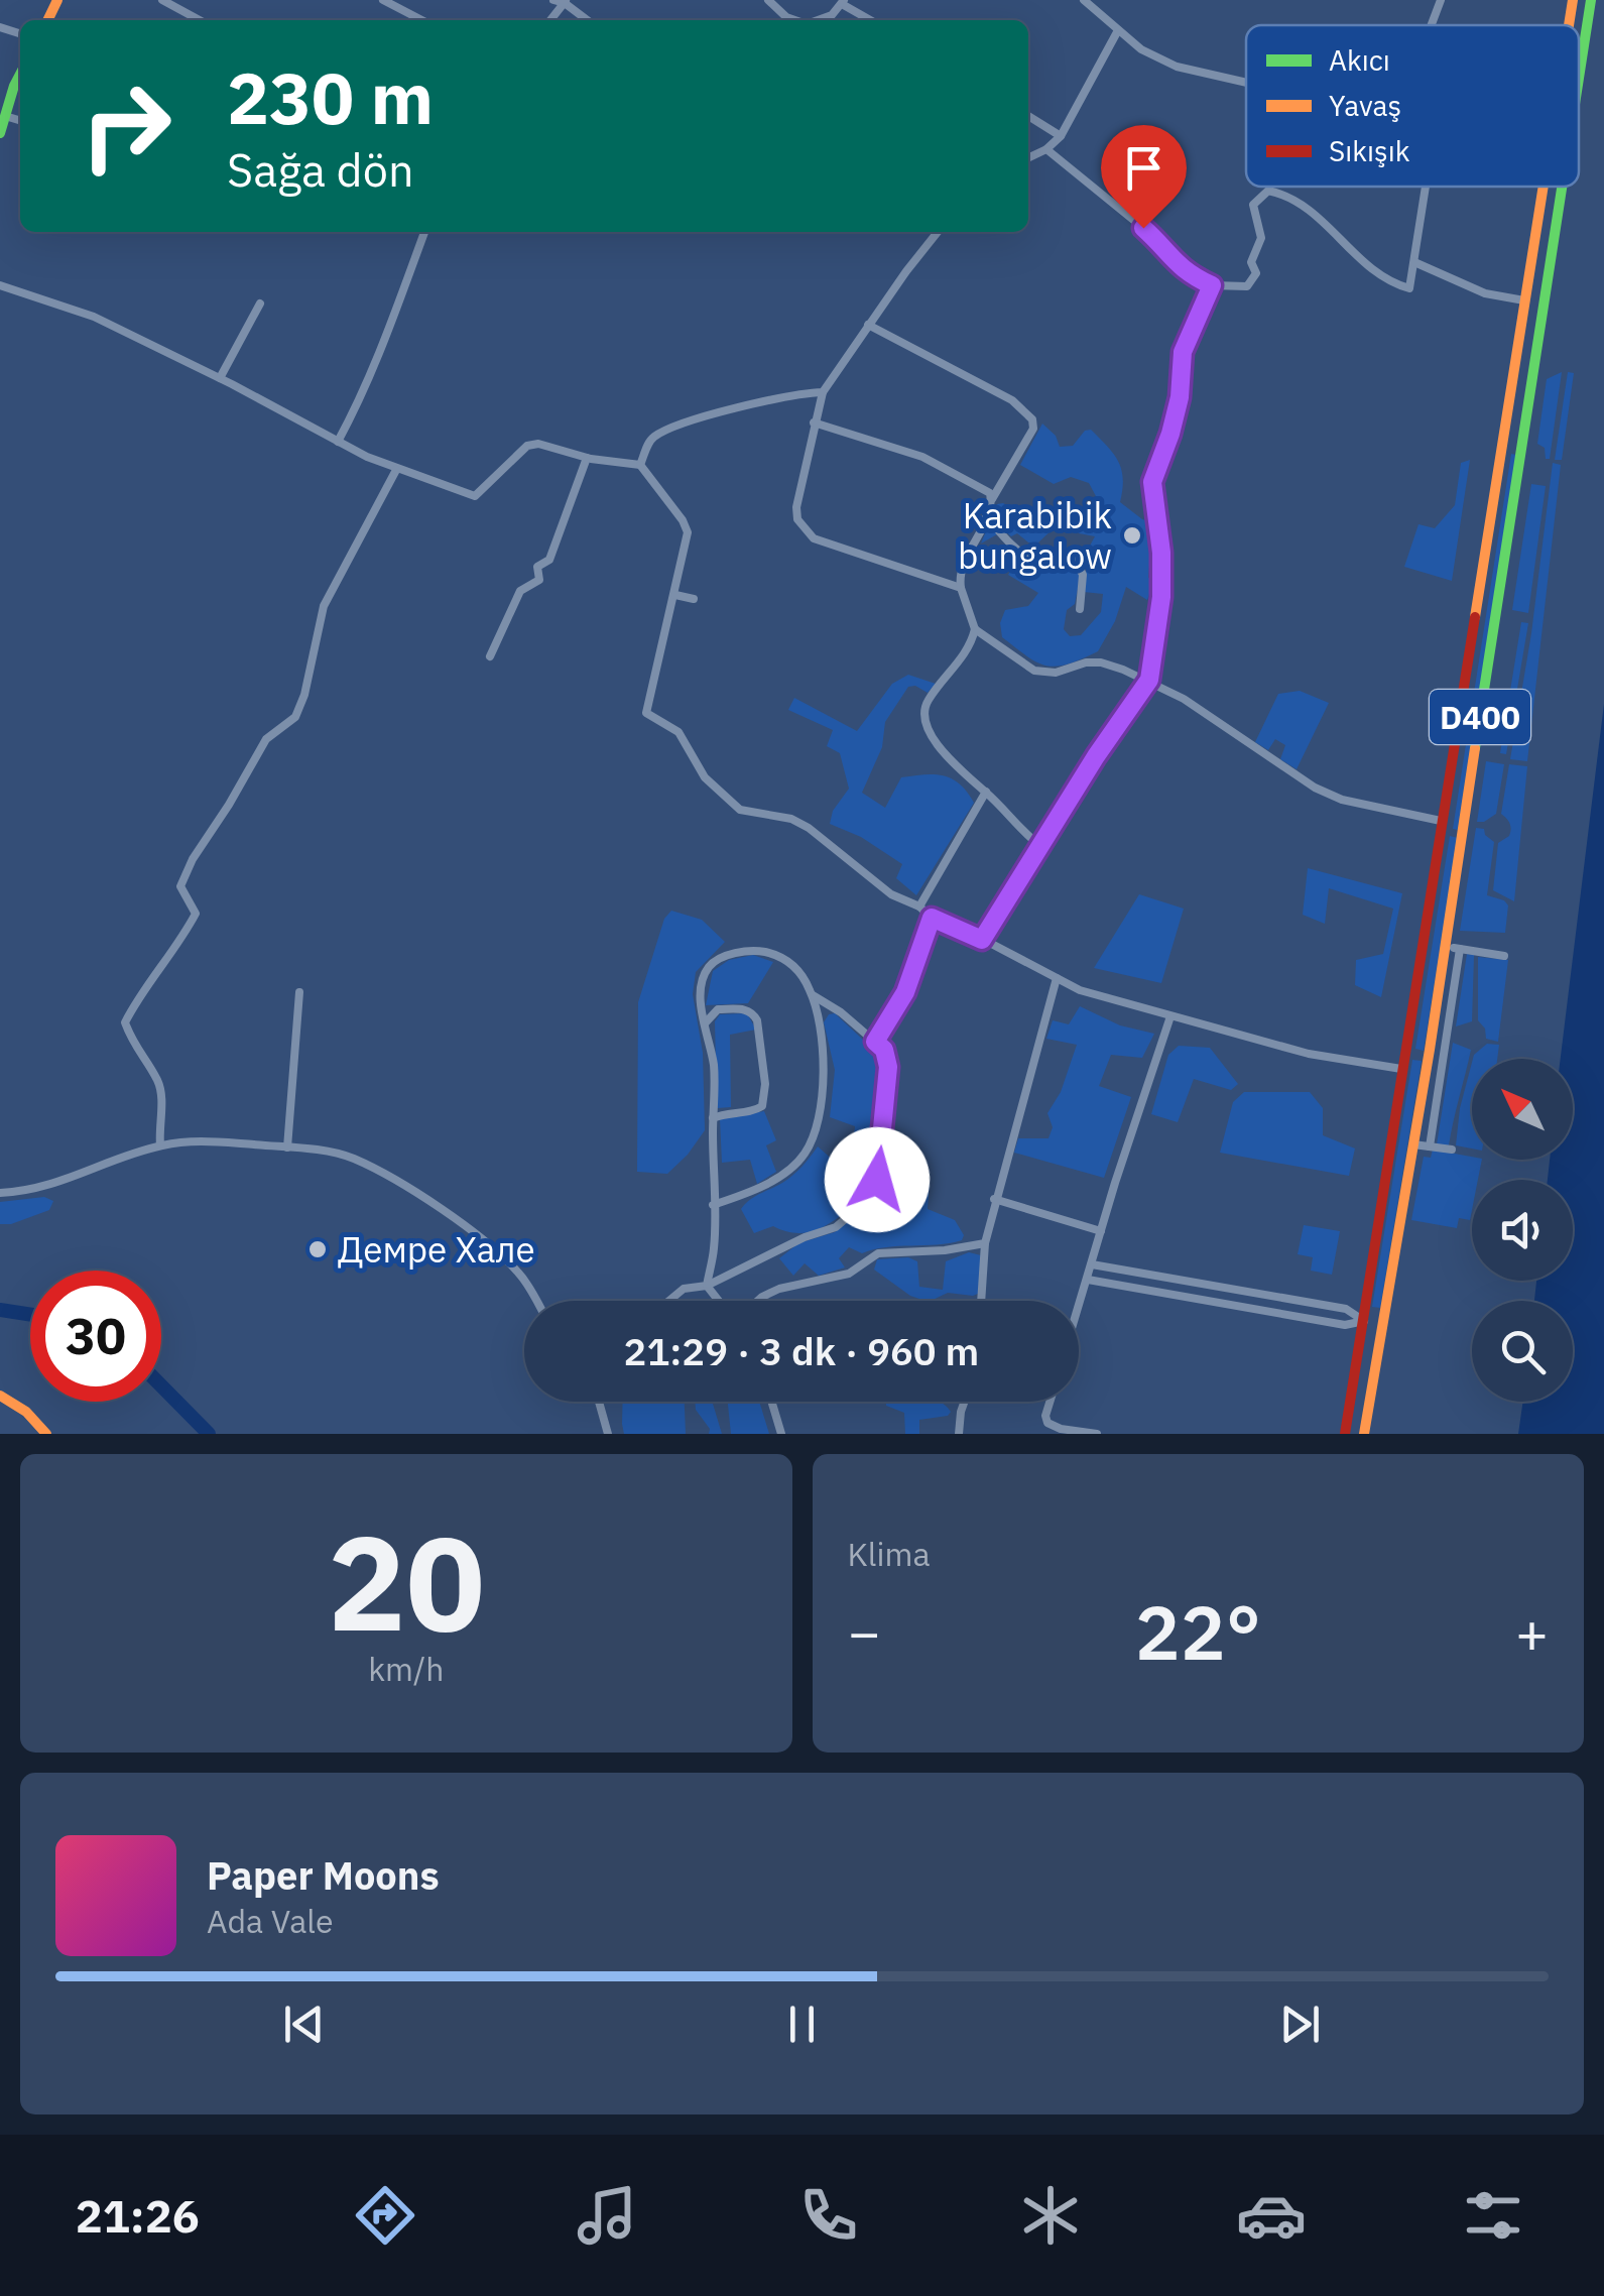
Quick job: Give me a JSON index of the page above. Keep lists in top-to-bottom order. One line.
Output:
{"streets":{"main road":["D400"]},"places":["Karabibik bungalow","Демре Хале"],"legend":["Akıcı","Yavaş","Sıkışık"],"north":"top left","page":{"turn":["230 m","Sağa dön"],"limit":"30","trip":"21:29 · 3 dk · 960 m","tile":[["20","km/h"],"Klima"],"heat":["−","22°","+"],"song":["Paper Moons","Ada Vale"],"tabs":"21:26"}}
